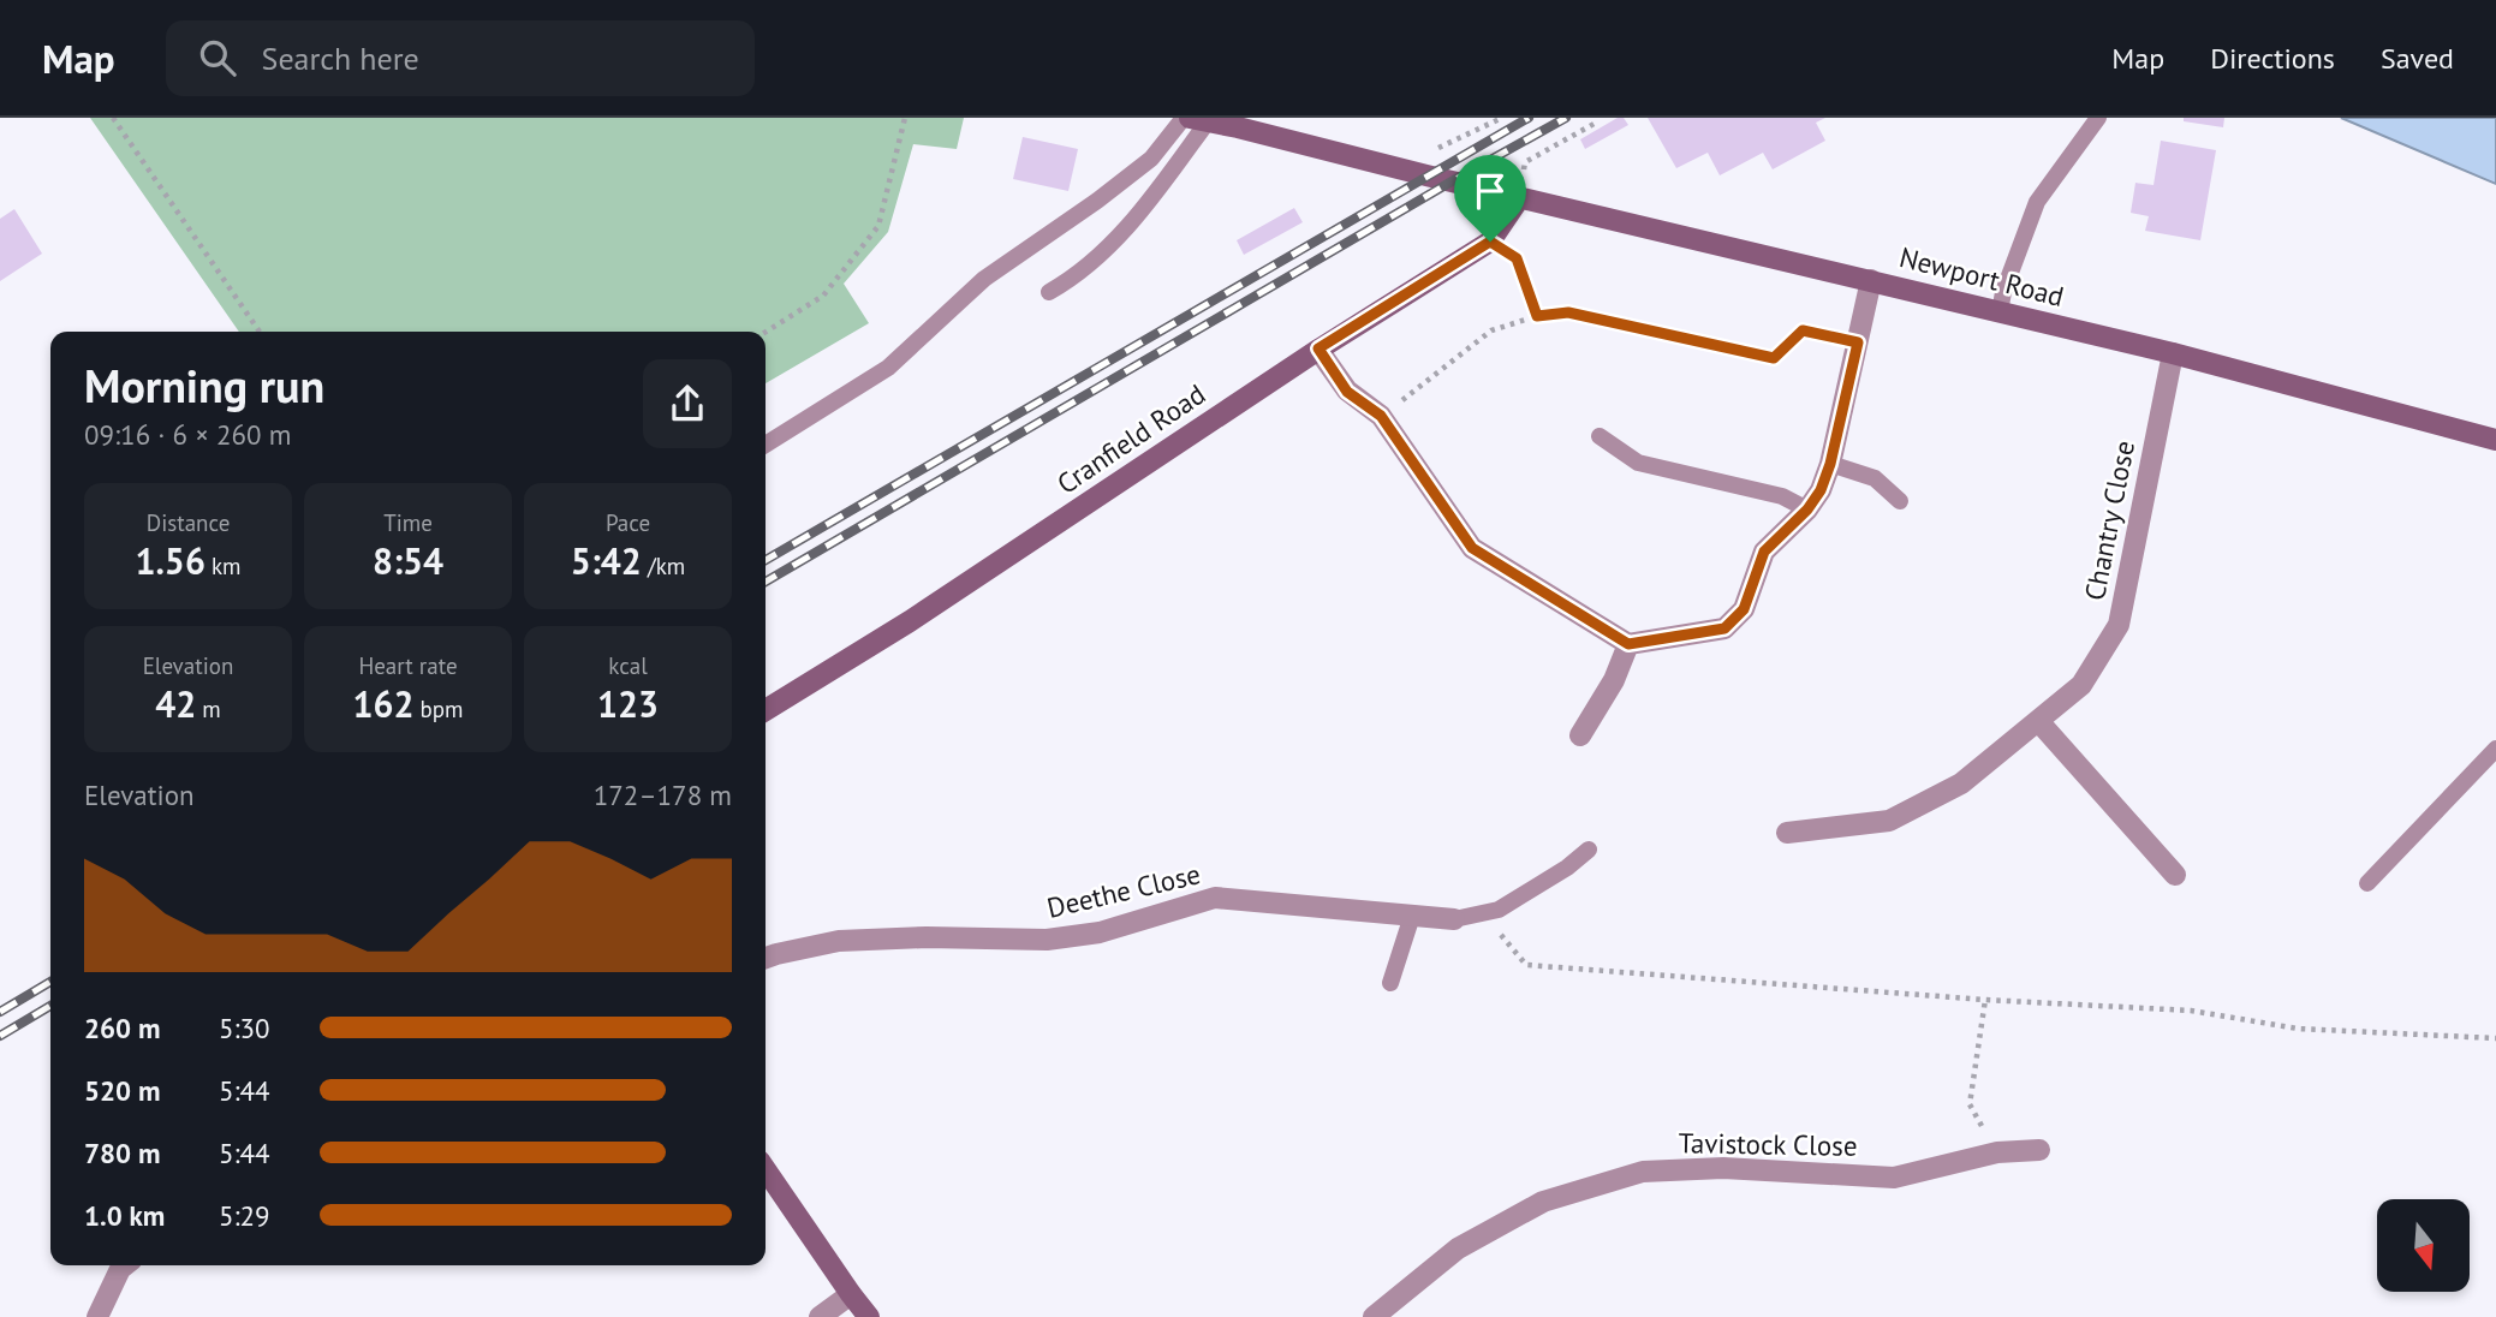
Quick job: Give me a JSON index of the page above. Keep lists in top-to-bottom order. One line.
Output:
{"streets":{"street":["Newport Road","Cranfield Road","Chantry Close","Deethe Close","Tavistock Close"]},"crossings":[["Newport Road","Cranfield Road"],["Newport Road","Chantry Close"]],"north":"bottom","page":{"header":"Map","search":"Search here","nav":["Map","Directions","Saved"],"heading":["Morning run","09:16 · 6 × 260 m"],"stats":[["Distance","1.56 km"],["Time","8:54"],["Pace","5:42 /km"],["Elevation","42 m"],["Heart rate","162 bpm"],["kcal","123"]],"chart":["Elevation","172–178 m"],"list":[{"name":"260 m","note":"5:30"},{"name":"520 m","note":"5:44"},{"name":"780 m","note":"5:44"},{"name":"1.0 km","note":"5:29"}]}}
